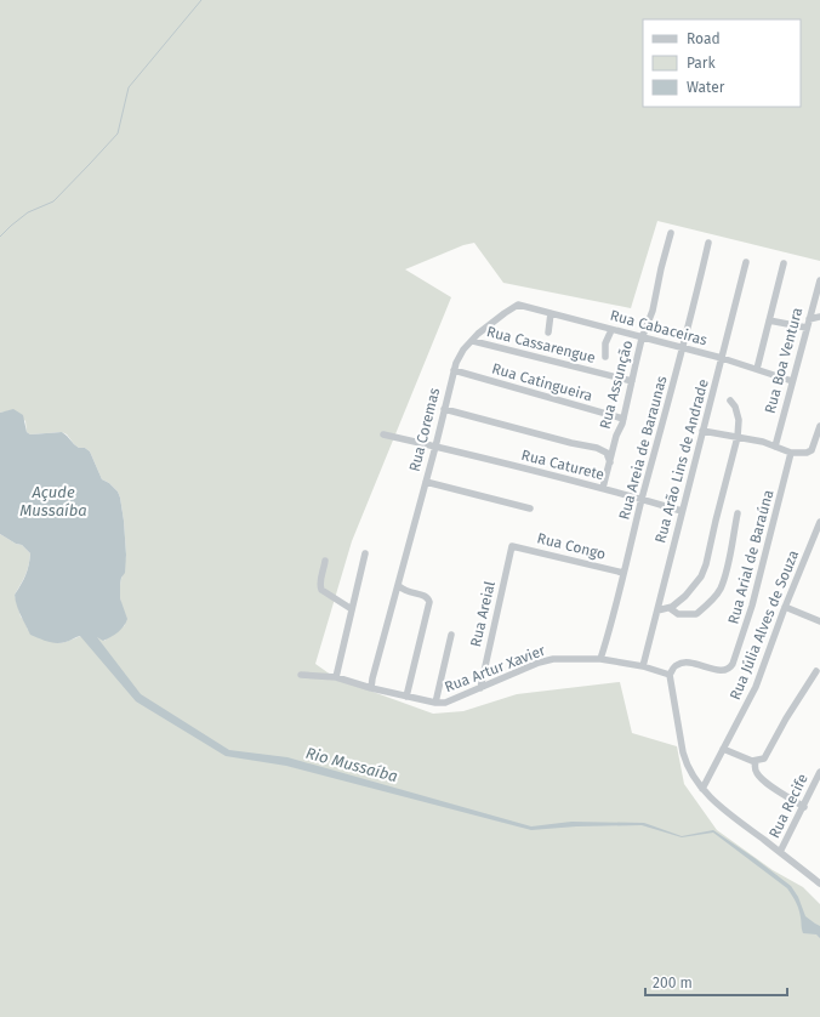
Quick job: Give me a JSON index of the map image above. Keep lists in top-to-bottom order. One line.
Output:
{"streets":{"street":["Rua Cabaceiras","Rua Cassarengue","Rua Boa Ventura","Rua Catingueira","Rua Assunção","Rua Coremas","Rua Areia de Baraunas","Rua Arão Lins de Andrade","Rua Caturete","Rua Congo","Rua Arial de Baraúna","Rua Areial","Rua Júlia Alves de Souza","Rua Artur Xavier","Rua Recife"]},"crossings":[["Rua Cabaceiras","Rua Boa Ventura"],["Rua Cabaceiras","Rua Assunção"],["Rua Cabaceiras","Rua Coremas"],["Rua Cabaceiras","Rua Areia de Baraunas"],["Rua Cabaceiras","Rua Arão Lins de Andrade"],["Rua Cassarengue","Rua Assunção"],["Rua Cassarengue","Rua Coremas"],["Rua Catingueira","Rua Assunção"],["Rua Catingueira","Rua Coremas"],["Rua Assunção","Rua Caturete"],["Rua Coremas","Rua Caturete"],["Rua Coremas","Rua Artur Xavier"],["Rua Areia de Baraunas","Rua Caturete"],["Rua Areia de Baraunas","Rua Congo"],["Rua Areia de Baraunas","Rua Artur Xavier"],["Rua Arão Lins de Andrade","Rua Caturete"],["Rua Arão Lins de Andrade","Rua Artur Xavier"],["Rua Congo","Rua Areial"],["Rua Arial de Baraúna","Rua Artur Xavier"],["Rua Areial","Rua Artur Xavier"]],"water":["Açude Mussaíba","Rio Mussaíba"],"legend":["Road","Park","Water"],"scale_bar":"200 m"}
